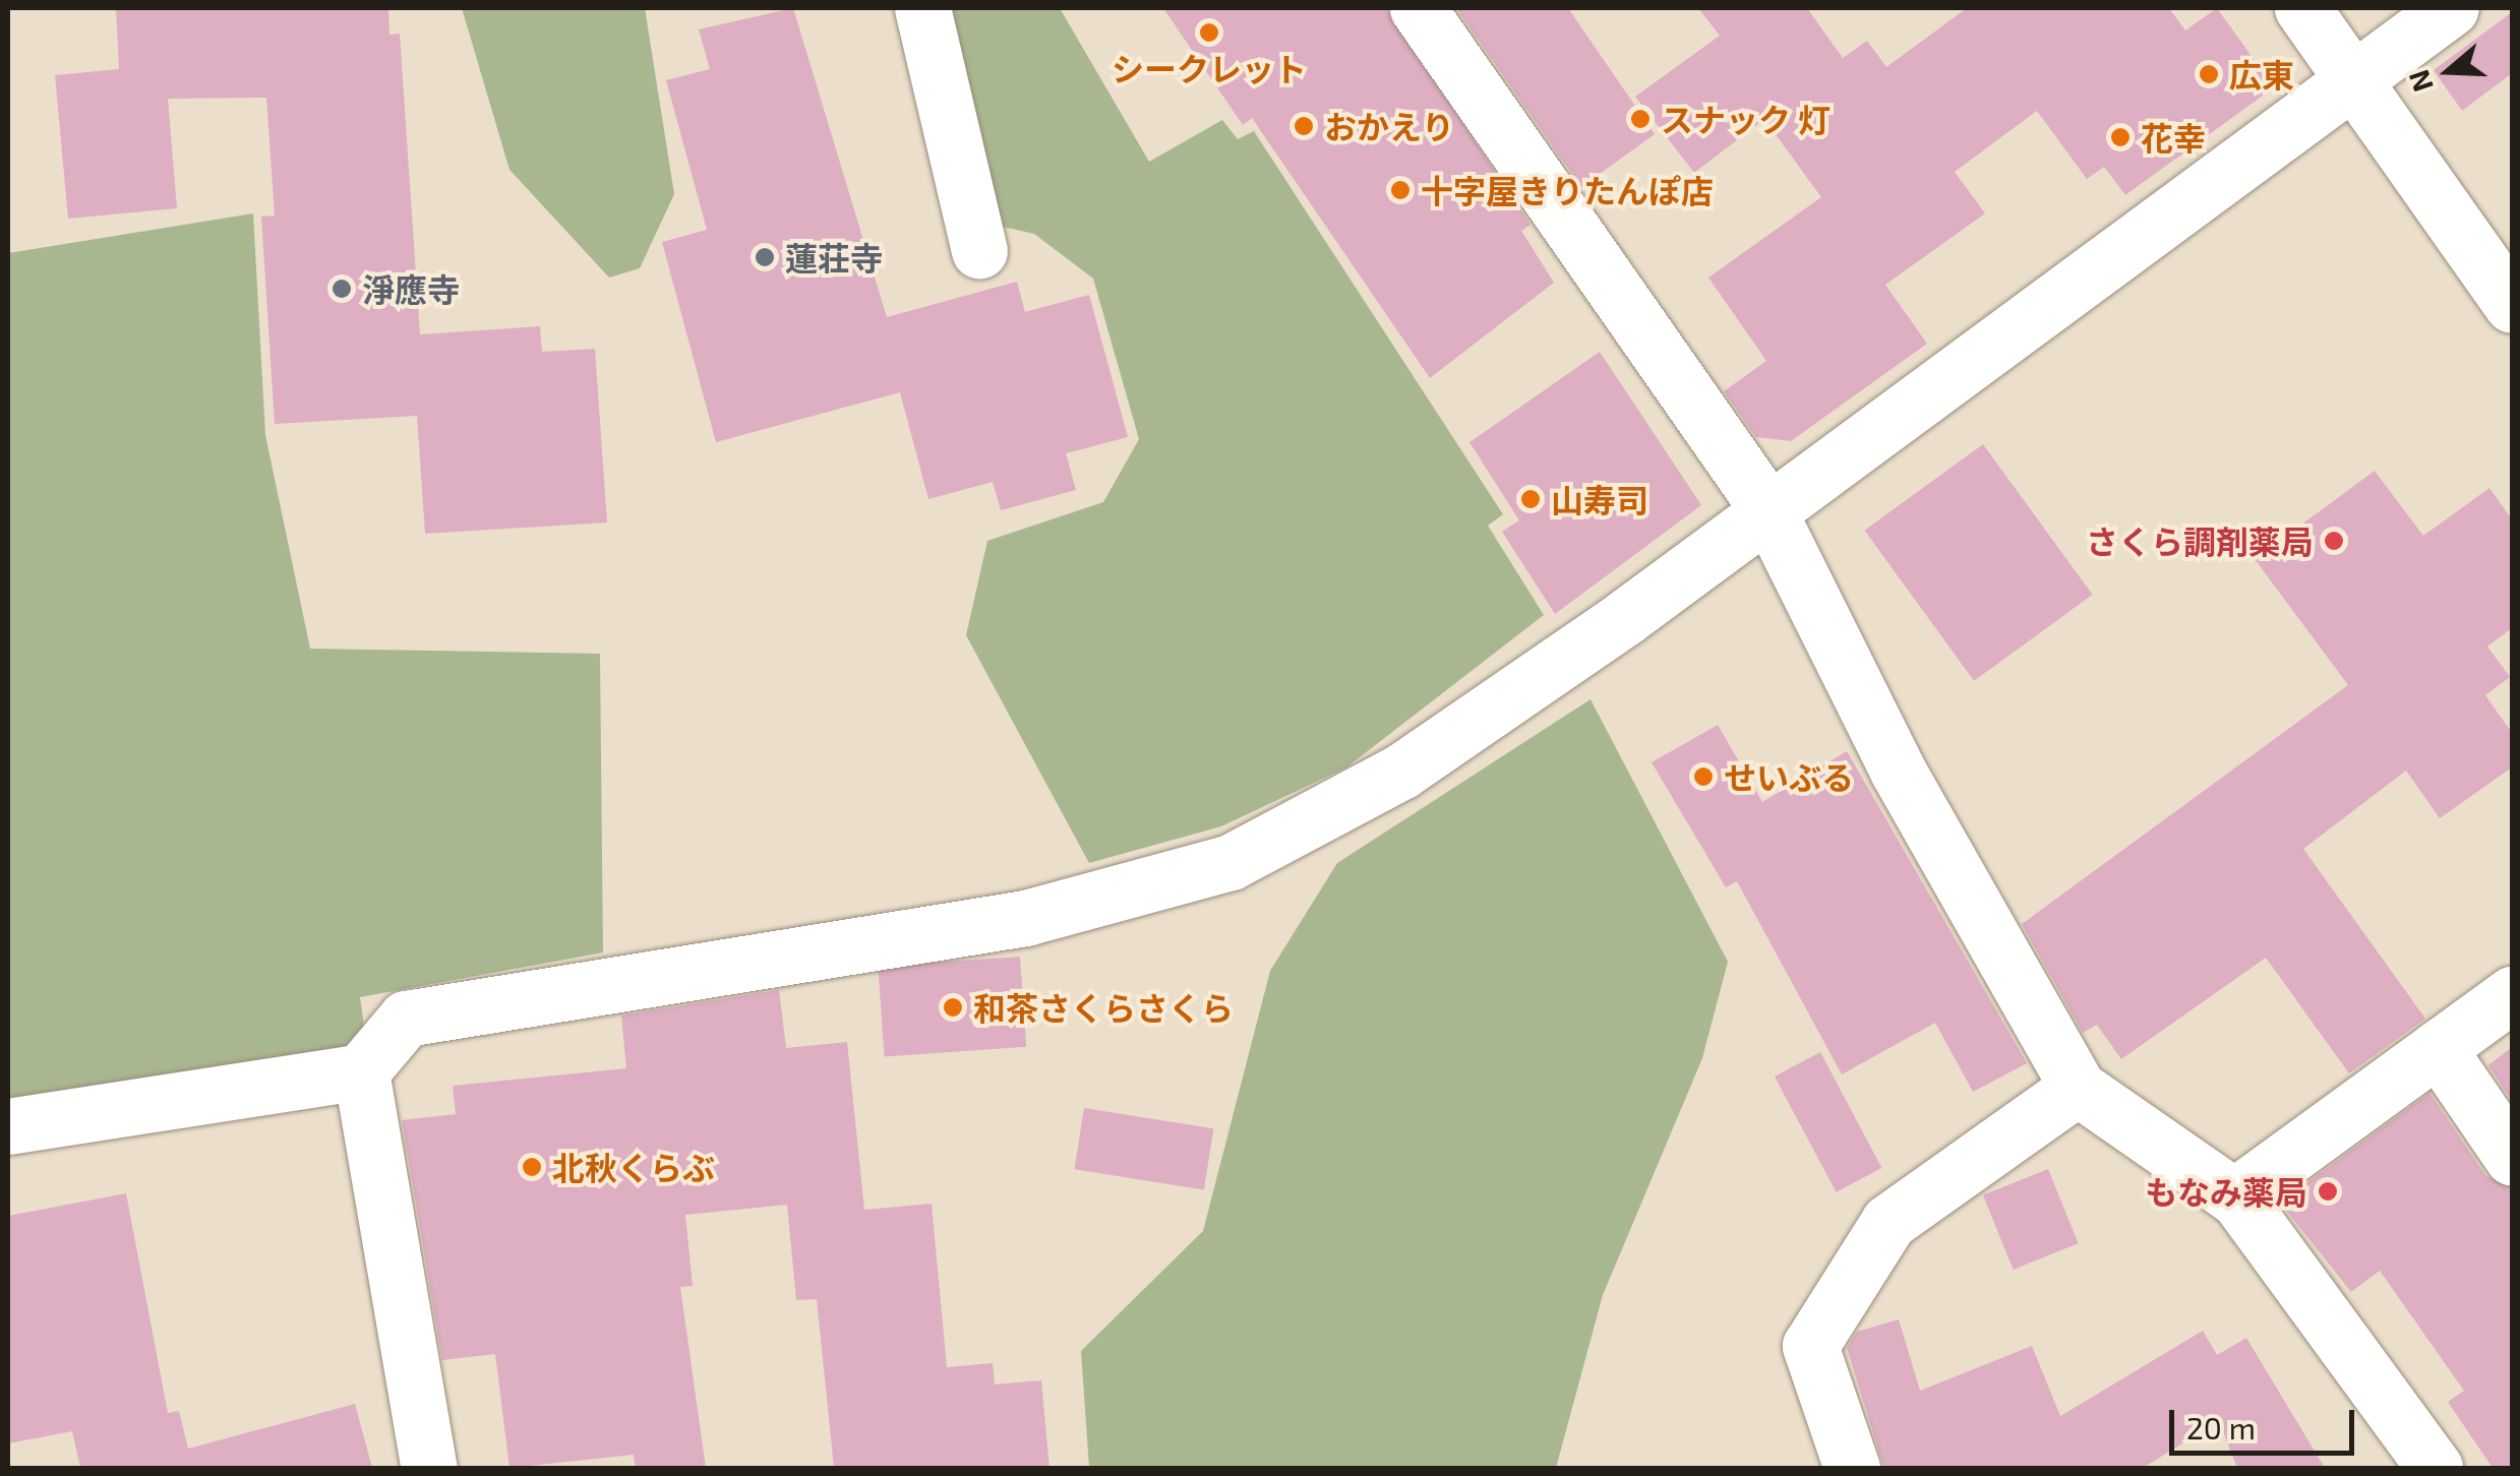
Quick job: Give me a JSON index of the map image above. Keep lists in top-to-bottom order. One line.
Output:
{"places":["シークレット","広東","スナック 灯","おかえり","花幸","十字屋きりたんぽ店","蓮荘寺","淨應寺","山寿司","さくら調剤薬局","せいぶる","和茶さくらさくら","北秋くらぶ","もなみ薬局"],"scale_bar":"20 m","north":"left"}
